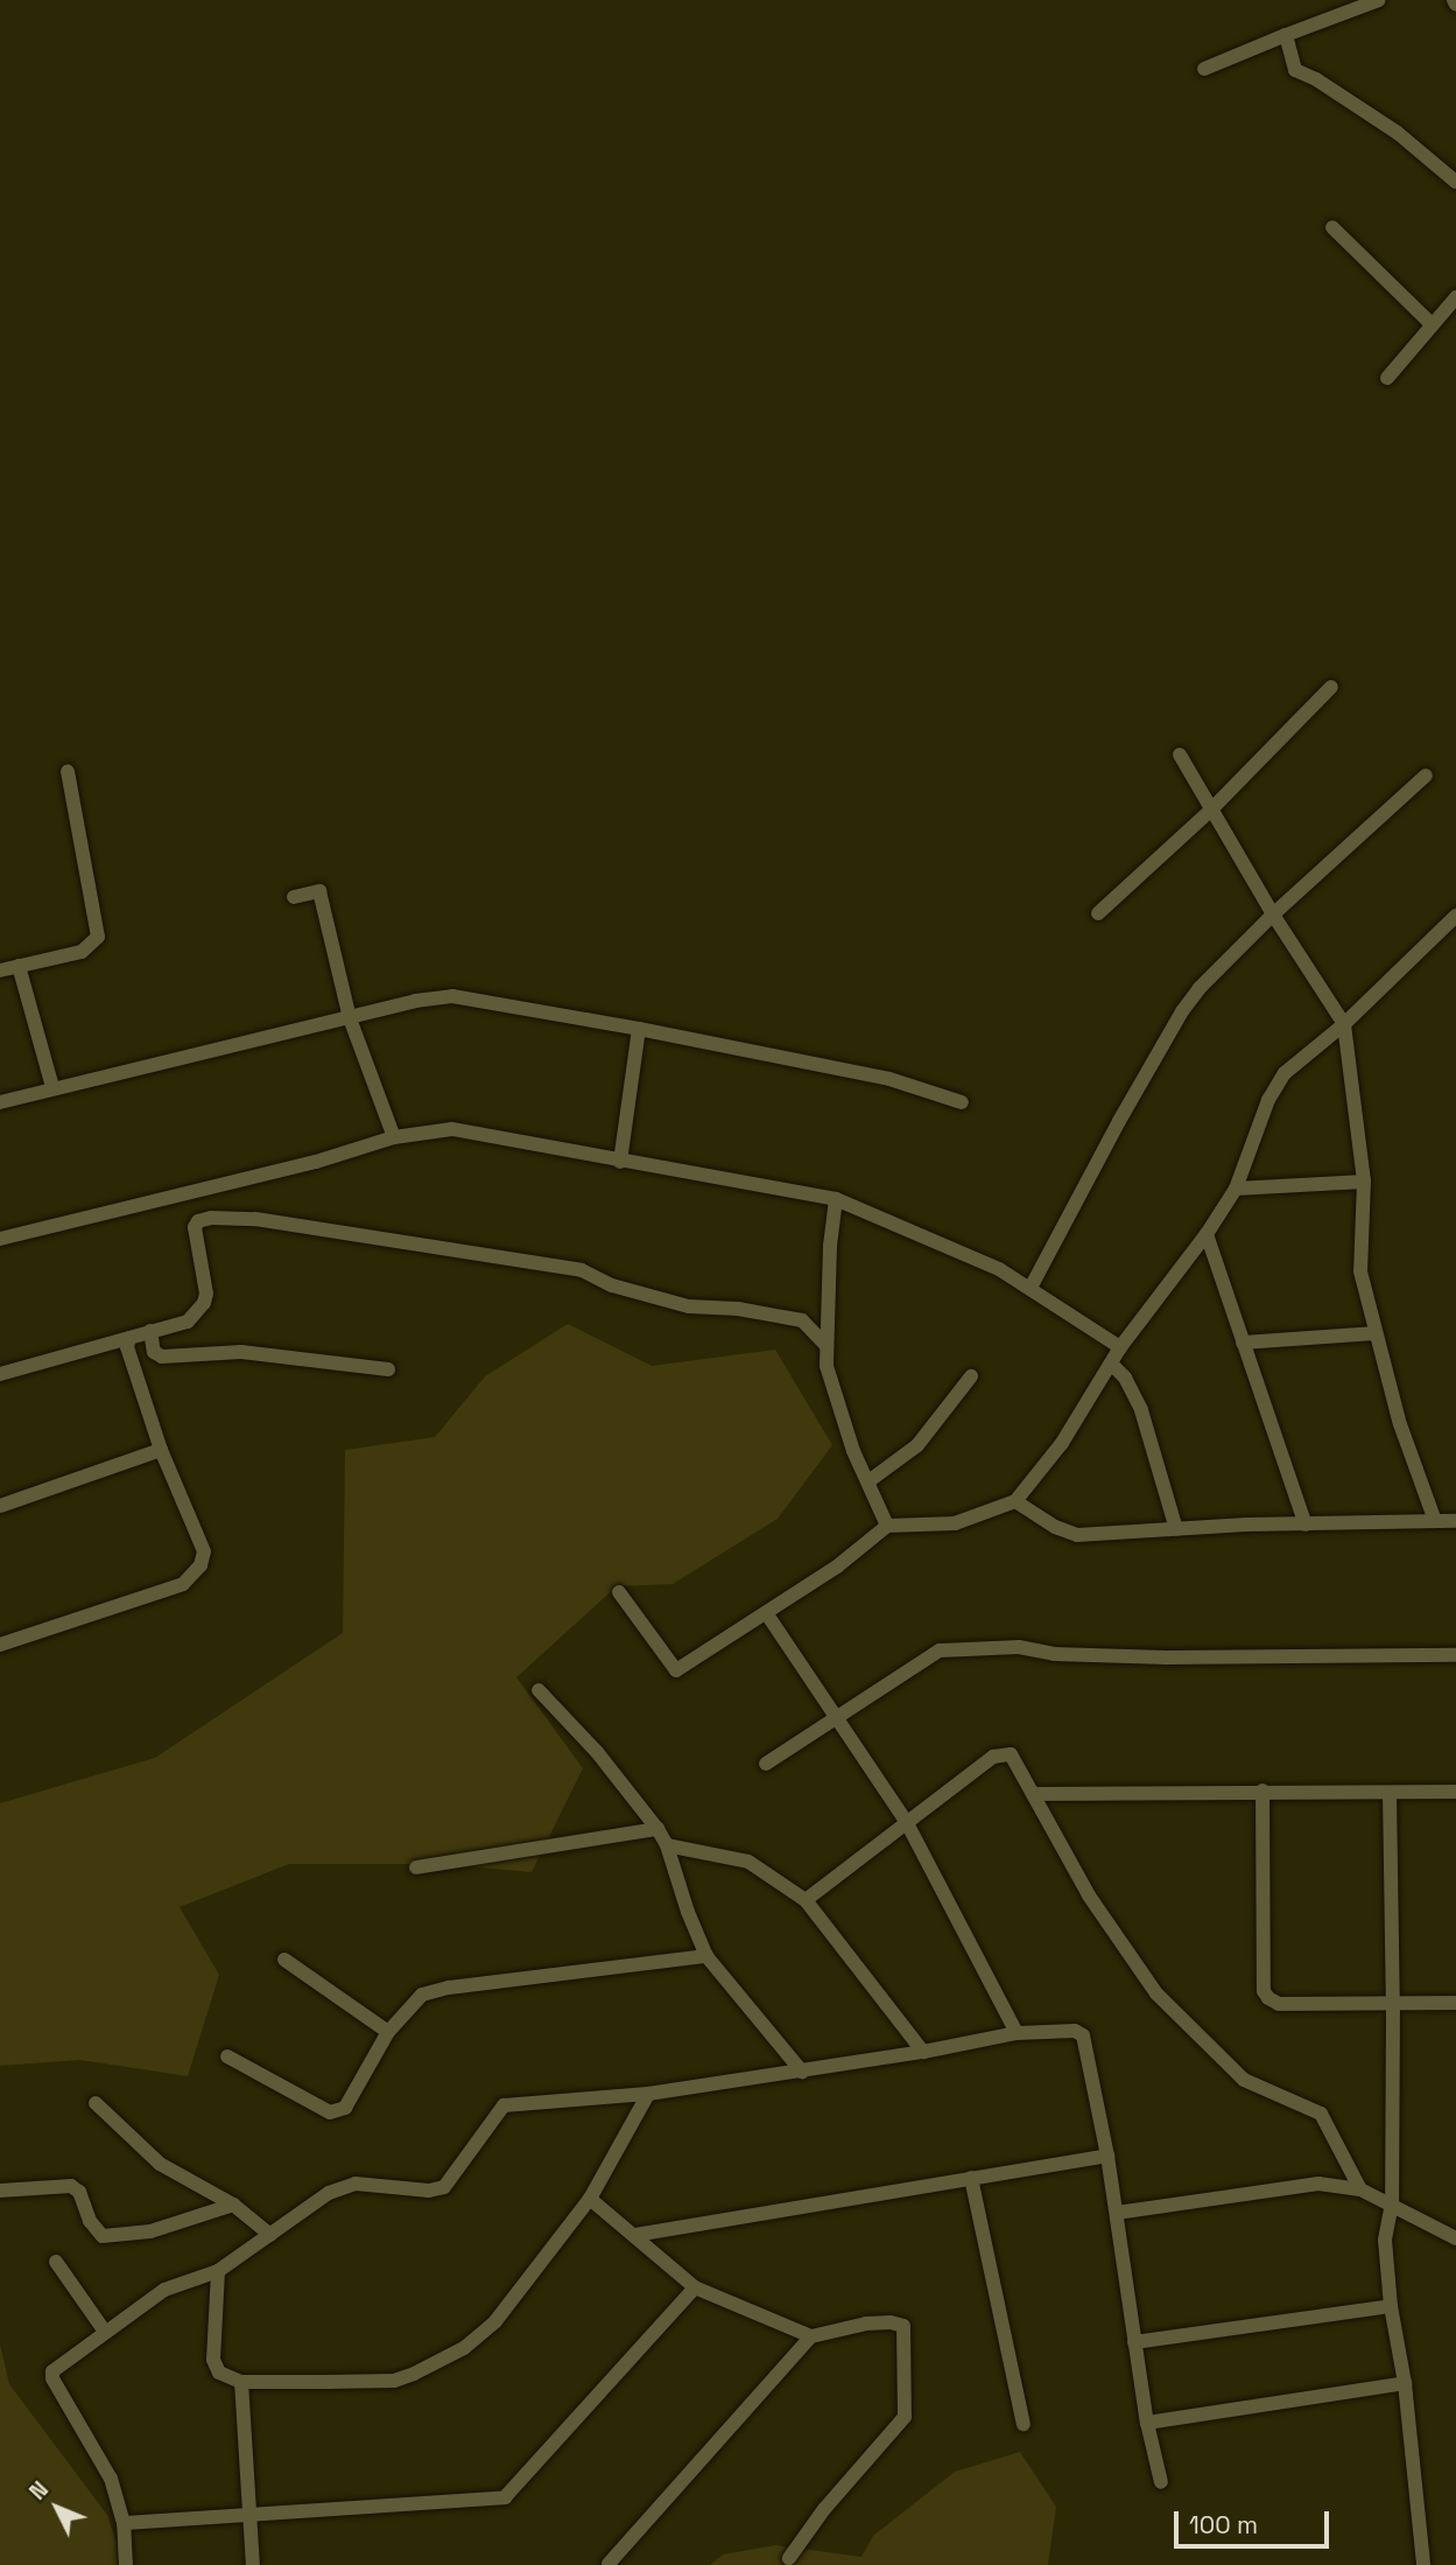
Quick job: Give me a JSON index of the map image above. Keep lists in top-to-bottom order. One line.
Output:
{"scale_bar":"100 m","north":"top left"}
